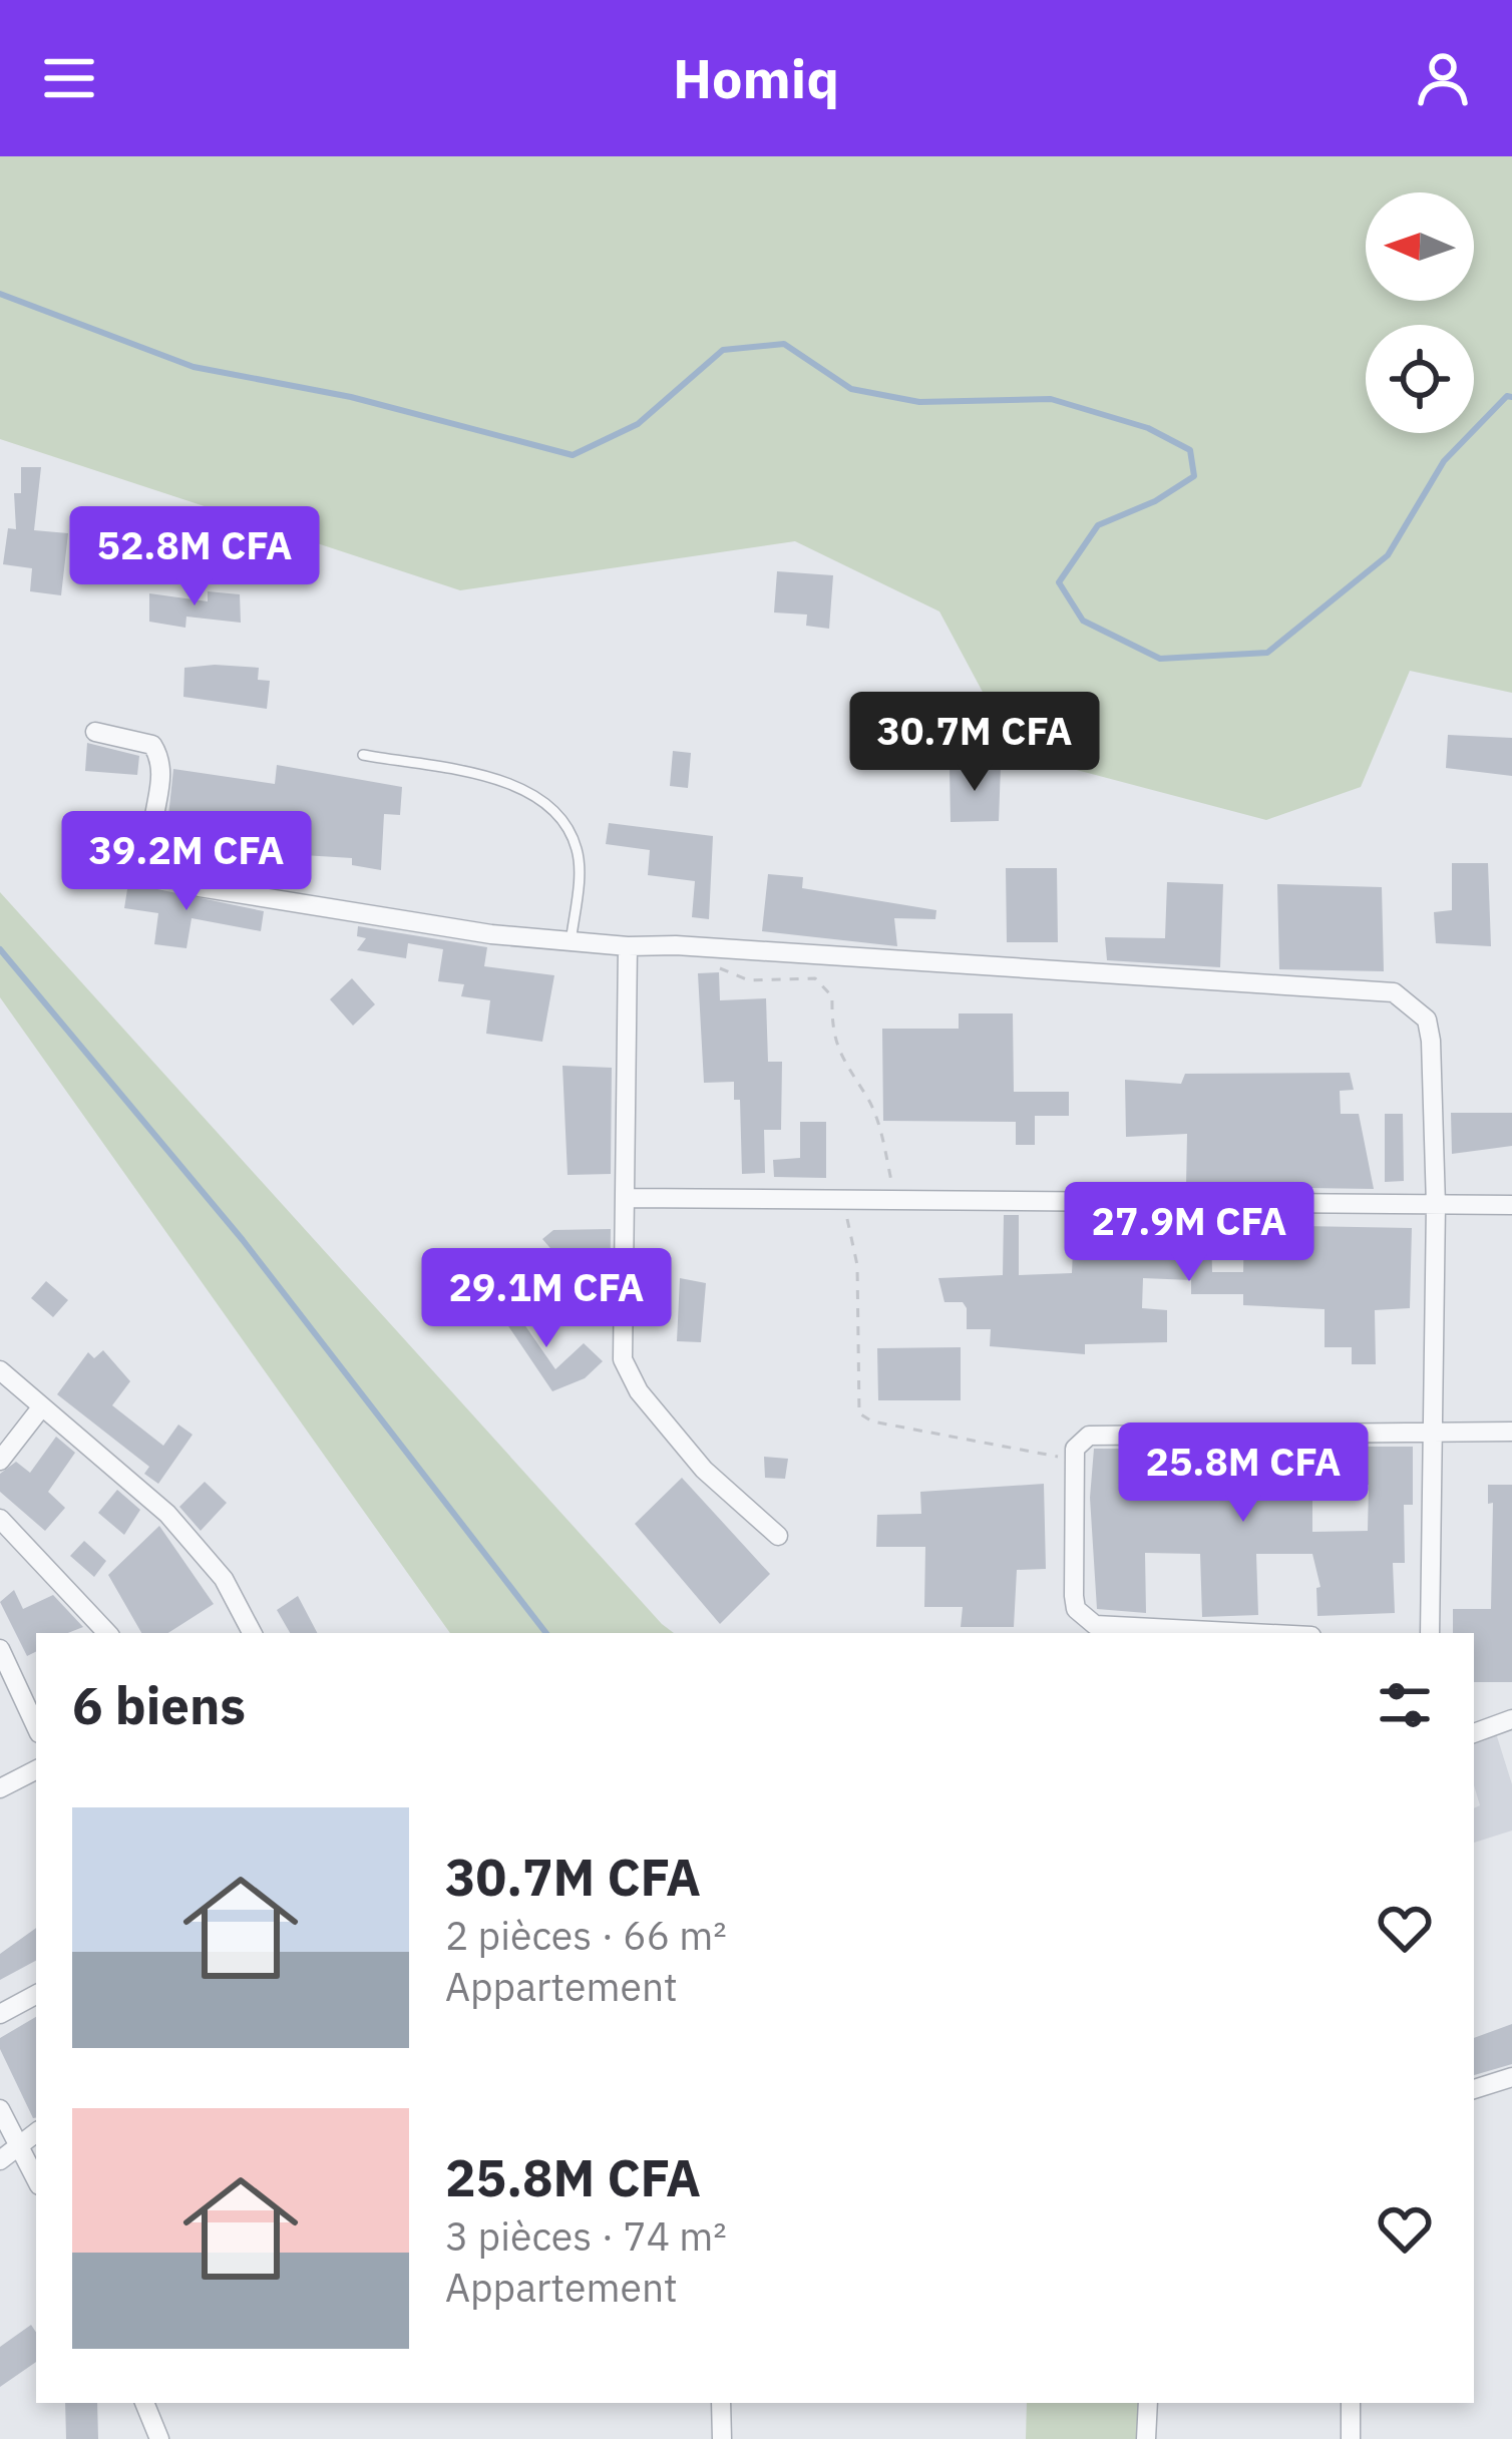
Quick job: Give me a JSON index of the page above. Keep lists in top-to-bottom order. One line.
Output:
{"north":"left","page":{"header":"Homiq","price":["52.8M CFA","30.7M CFA","39.2M CFA","27.9M CFA","29.1M CFA","25.8M CFA"],"heading":"6 biens","list":[{"name":"30.7M CFA","note":"2 pièces · 66 m² · Appartement"},{"name":"25.8M CFA","note":"3 pièces · 74 m² · Appartement"}]}}
